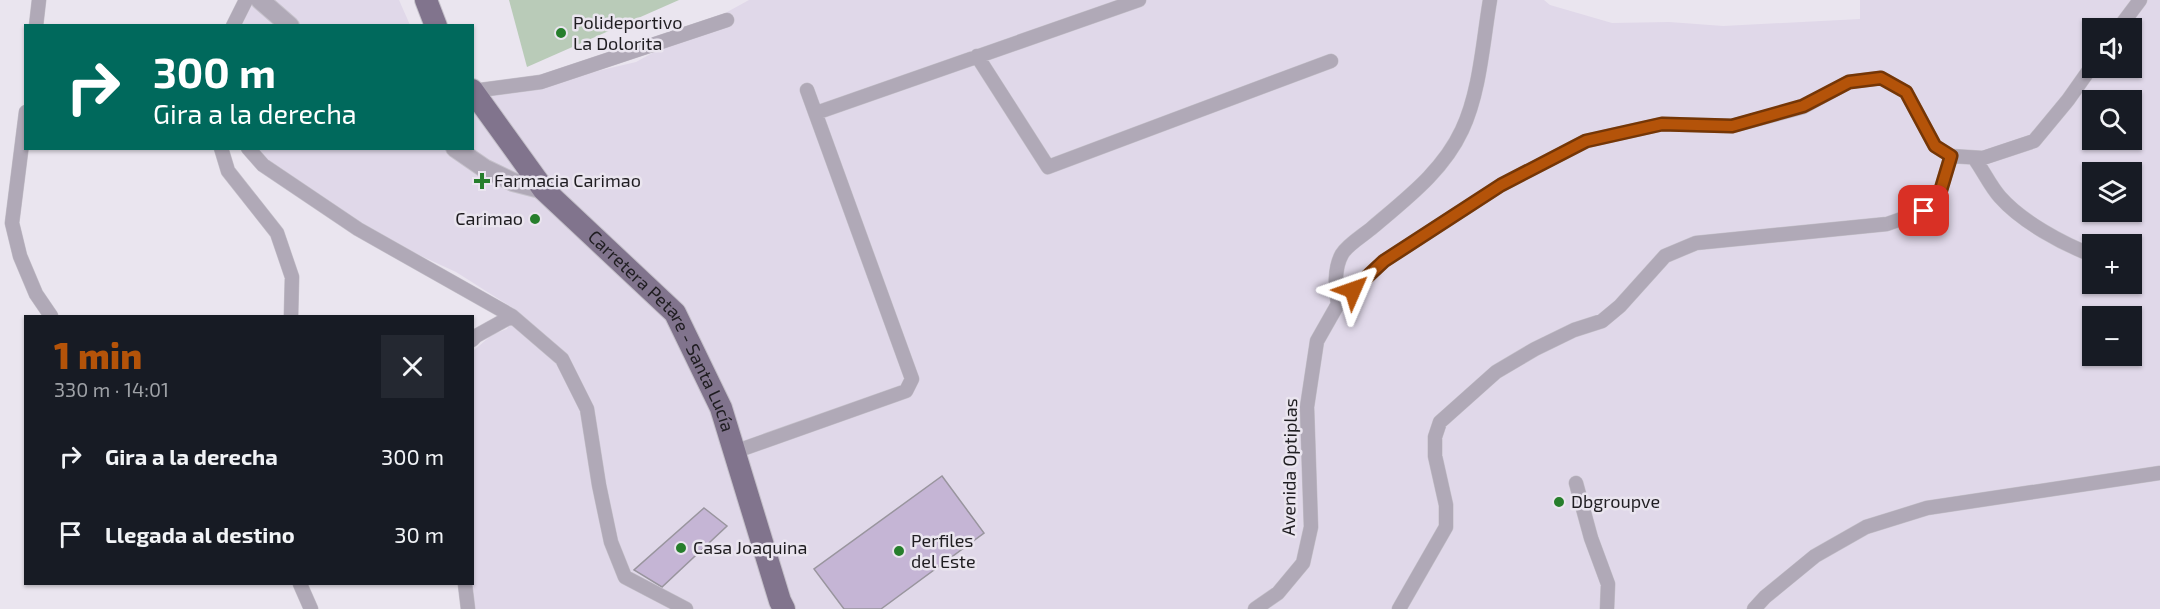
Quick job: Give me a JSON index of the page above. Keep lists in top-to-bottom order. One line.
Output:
{"streets":{"main road":["Carretera Petare - Santa Lucía"],"street":["Avenida Optiplas"]},"places":{"other":["Polideportivo La Dolorita","Carimao","Dbgroupve","Casa Joaquina","Perfiles del Este"],"health":["Farmacia Carimao"]},"page":{"map_buttons":["+","−"],"turn":["300 m","Gira a la derecha"],"heading":["1 min","330 m · 14:01"],"list":[{"name":"Gira a la derecha","value":"300 m"},{"name":"Llegada al destino","value":"30 m"}]}}
